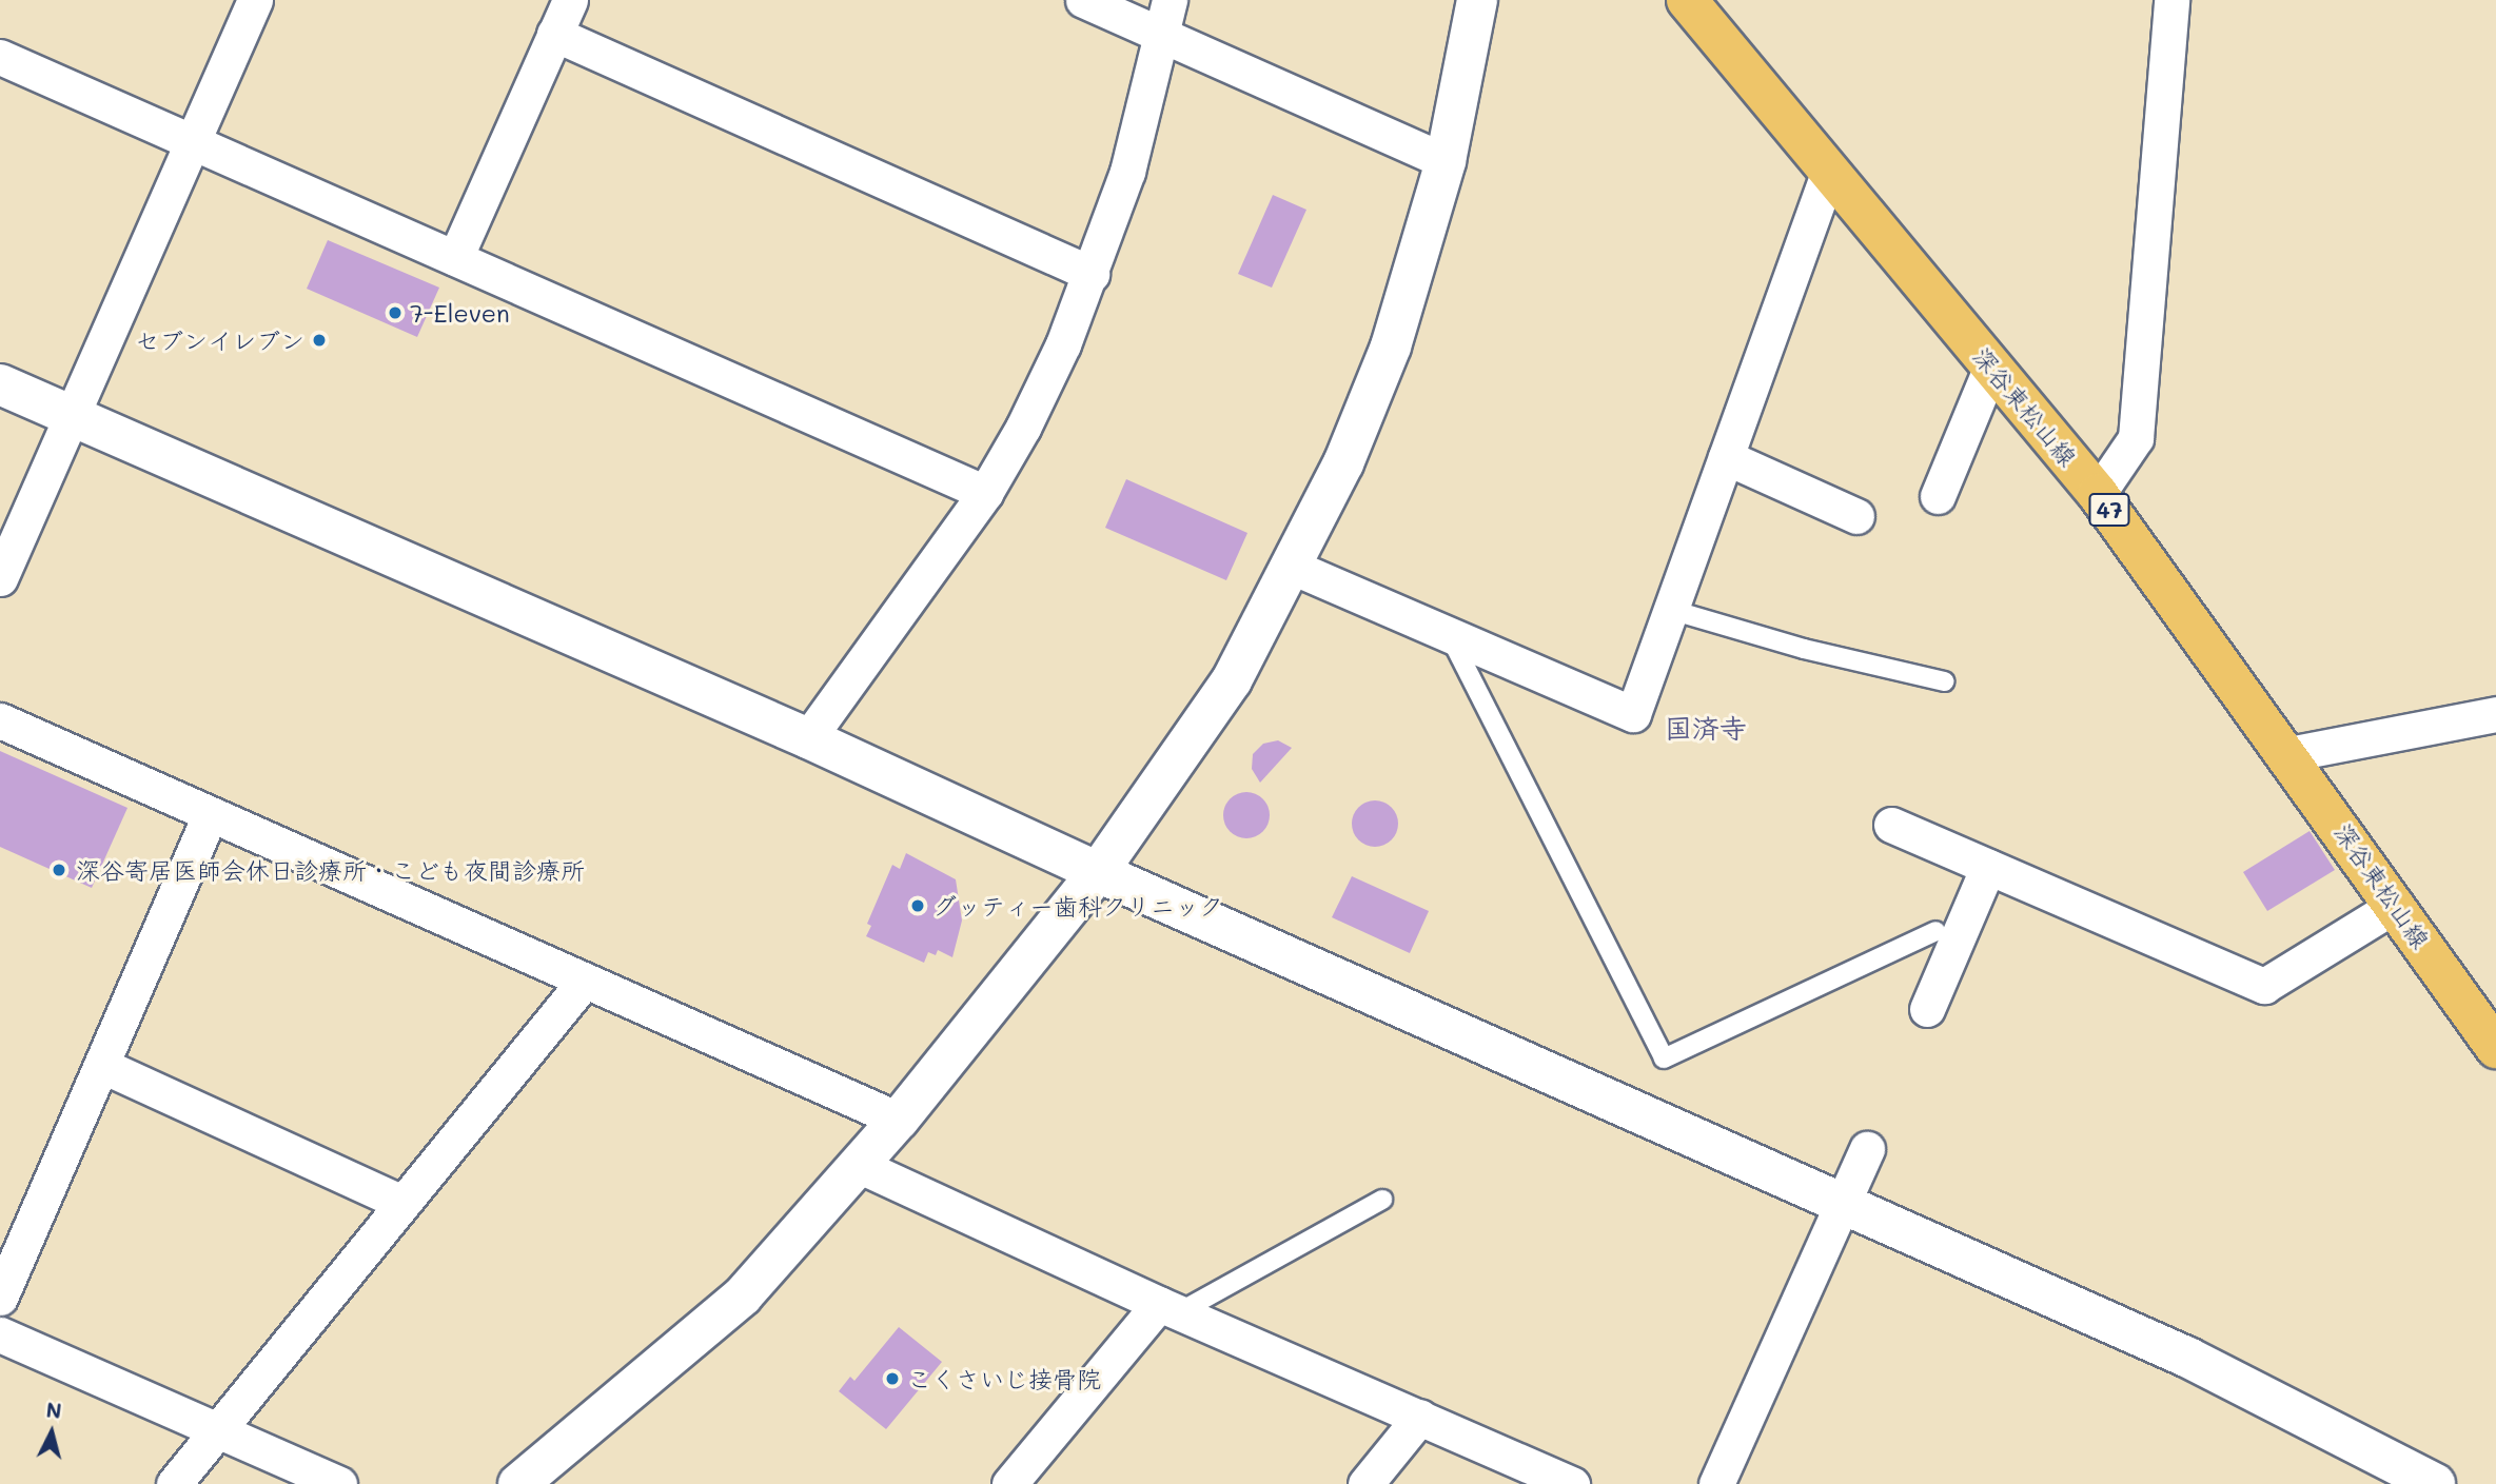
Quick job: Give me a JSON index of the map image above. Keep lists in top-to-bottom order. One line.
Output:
{"streets":{"main road":["深谷東松山線","47"]},"districts":["国済寺"],"places":["7-Eleven","セブンイレブン","深谷寄居医師会休日診療所・こども夜間診療所","グッティー歯科クリニック","こくさいじ接骨院"],"north":"top"}
